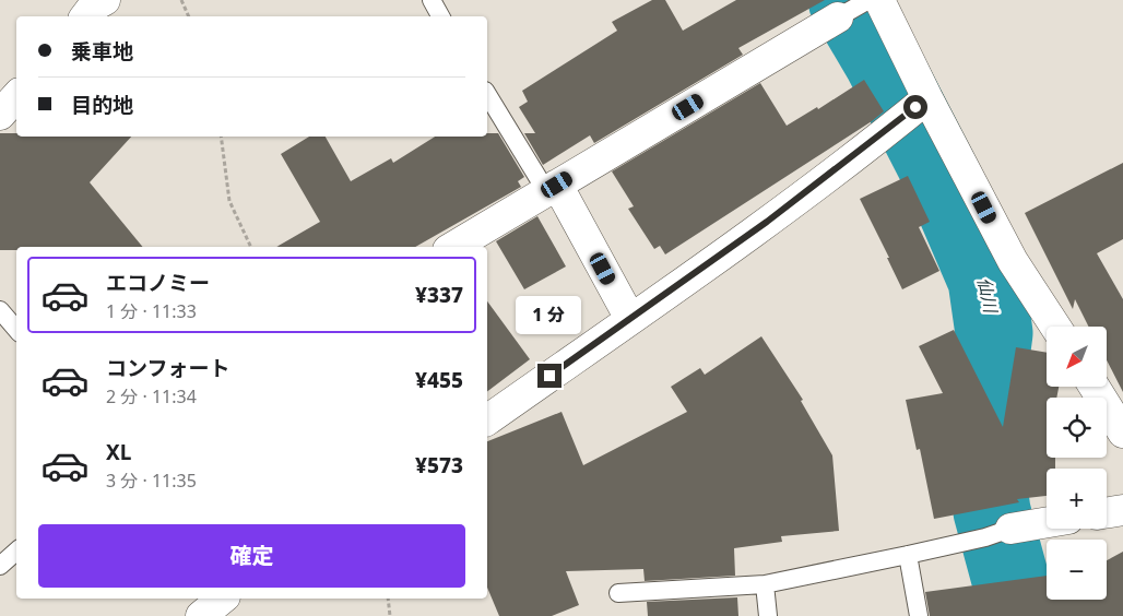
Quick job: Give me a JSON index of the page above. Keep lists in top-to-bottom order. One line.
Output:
{"water":["仙川"],"north":"bottom left","page":{"banner":["乗車地","目的地"],"list":[{"name":"エコノミー","note":"1 分 · 11:33","value":"¥337"},{"name":"コンフォート","note":"2 分 · 11:34","value":"¥455"},{"name":"XL","note":"3 分 · 11:35","value":"¥573"}],"bubble":"1 分","map_buttons":["+","−"],"buttons":"確定"}}
